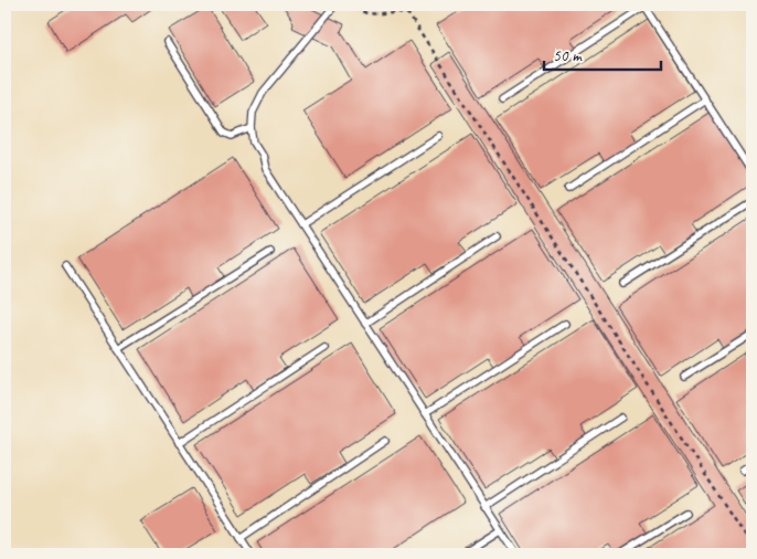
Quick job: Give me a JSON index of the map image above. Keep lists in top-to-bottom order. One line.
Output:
{"scale_bar":"50 m"}
